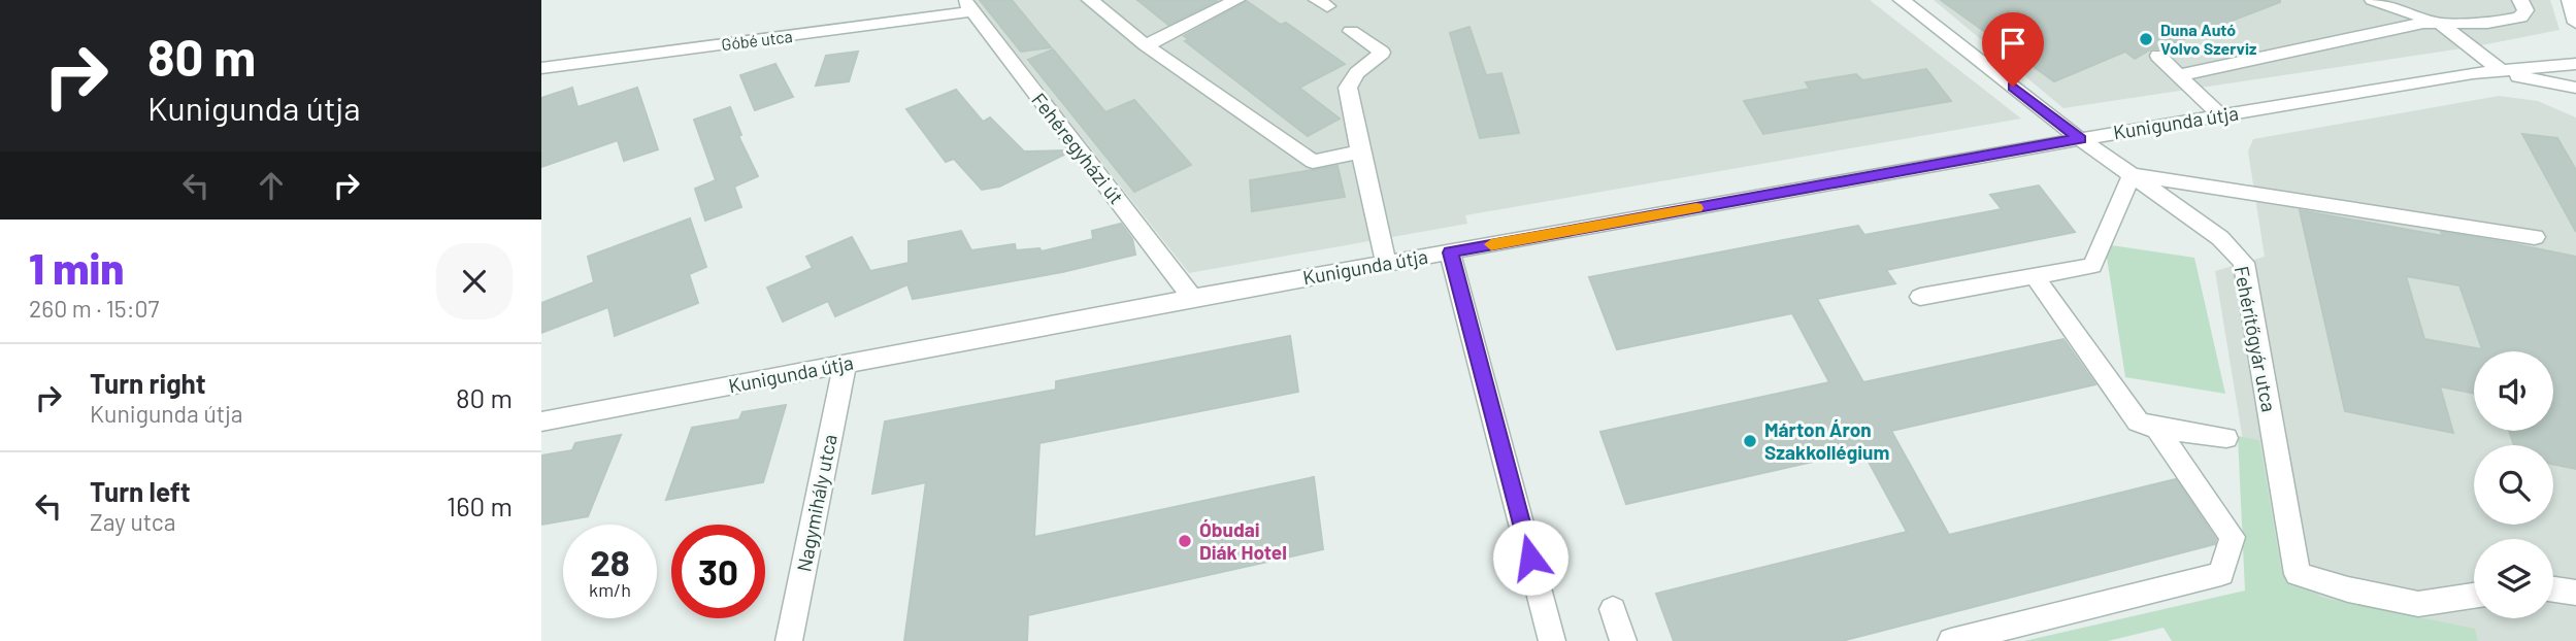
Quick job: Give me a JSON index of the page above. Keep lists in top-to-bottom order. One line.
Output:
{"streets":{"street":["Góbé utca","Kunigunda útja","Fehéregyházi út","Fehérítőgyár utca","Nagymihály utca"]},"crossings":[["Góbé utca","Fehéregyházi út"],["Kunigunda útja","Fehéregyházi út"],["Kunigunda útja","Fehérítőgyár utca"],["Kunigunda útja","Nagymihály utca"]],"places":["Duna Autó Volvo Szerviz","Márton Áron Szakkollégium","Óbudai Diák Hotel"],"page":{"turn":["80 m","Kunigunda útja"],"heading":["1 min","260 m · 15:07"],"list":[{"name":"Turn right","note":"Kunigunda útja","value":"80 m"},{"name":"Turn left","note":"Zay utca","value":"160 m"}],"speed":"28 km/h","limit":"30"}}
